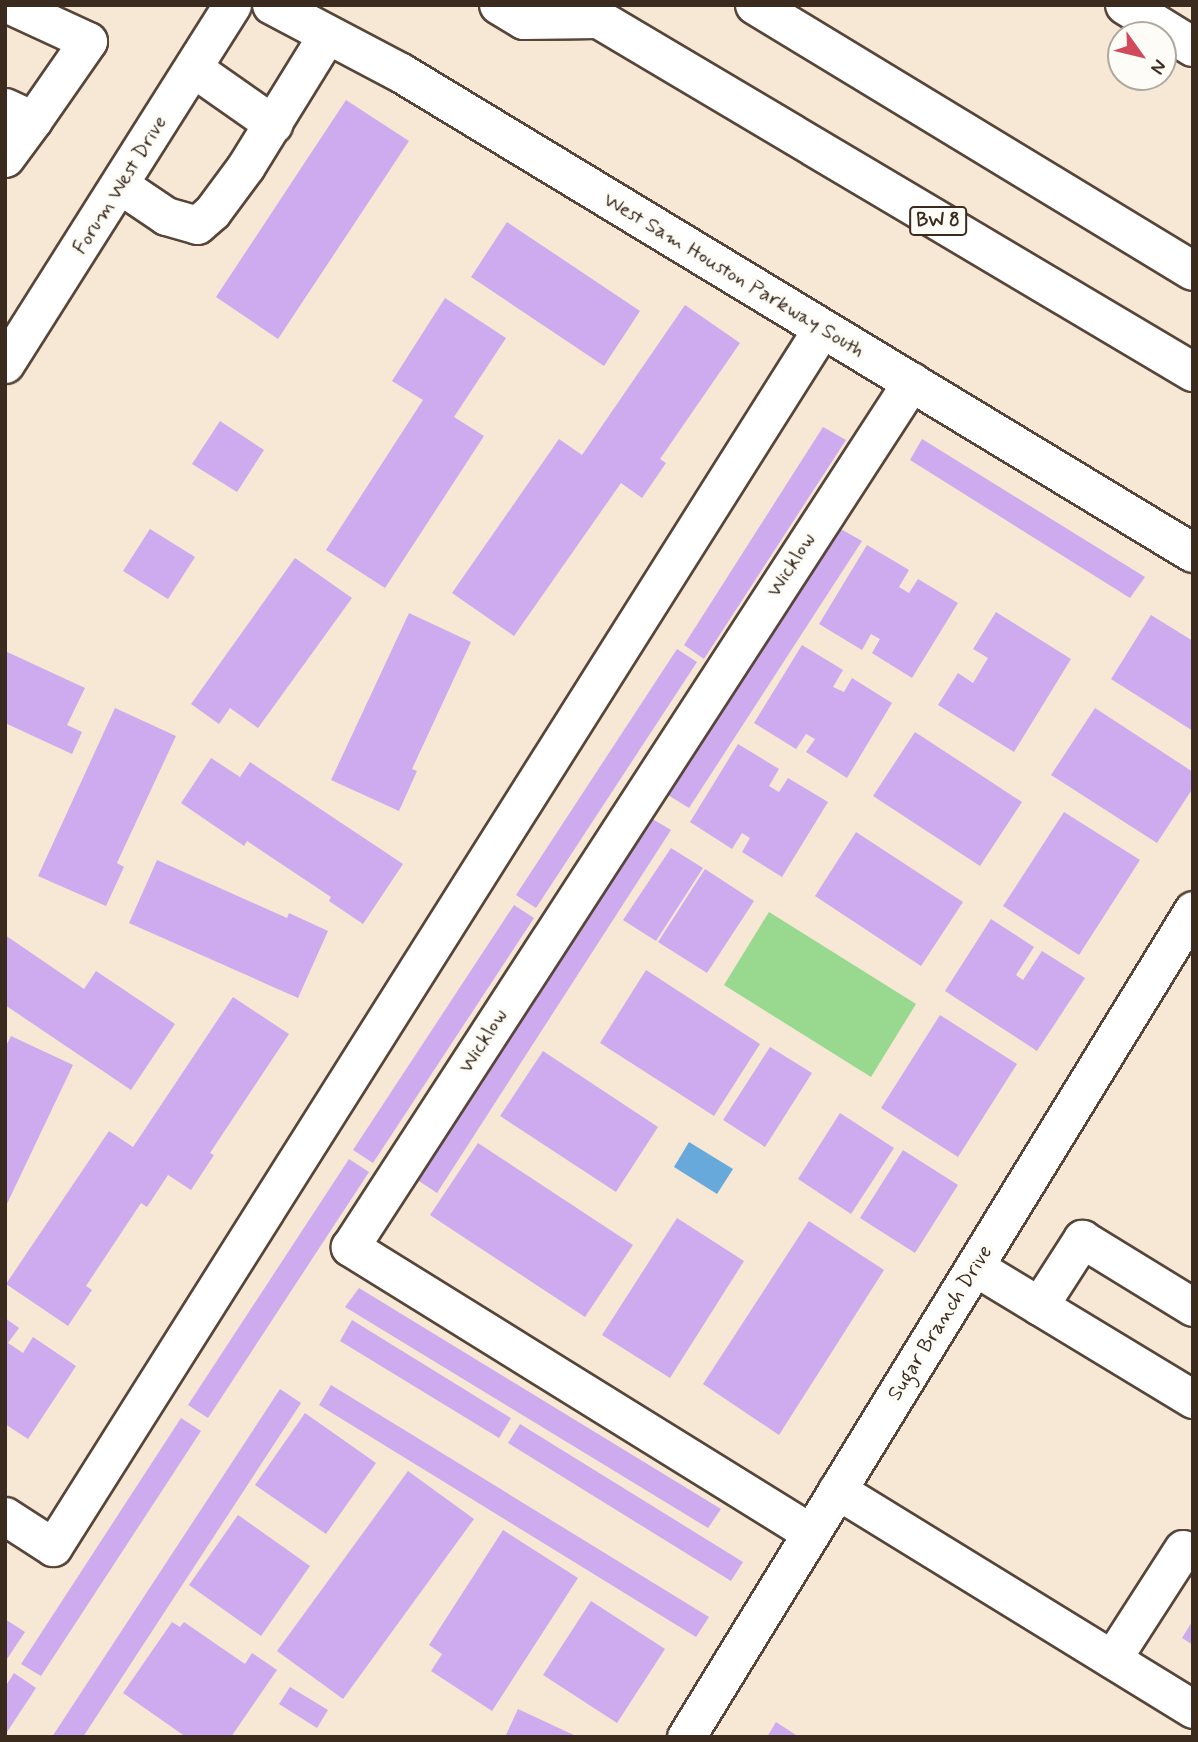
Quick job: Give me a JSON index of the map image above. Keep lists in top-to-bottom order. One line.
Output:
{"streets":{"main road":["BW 8","West Sam Houston Parkway South"],"street":["Forum West Drive","Wicklow","Sugar Branch Drive"]},"crossings":[["West Sam Houston Parkway South","Wicklow"],["Wicklow","Sugar Branch Drive"]],"north":"bottom right"}
